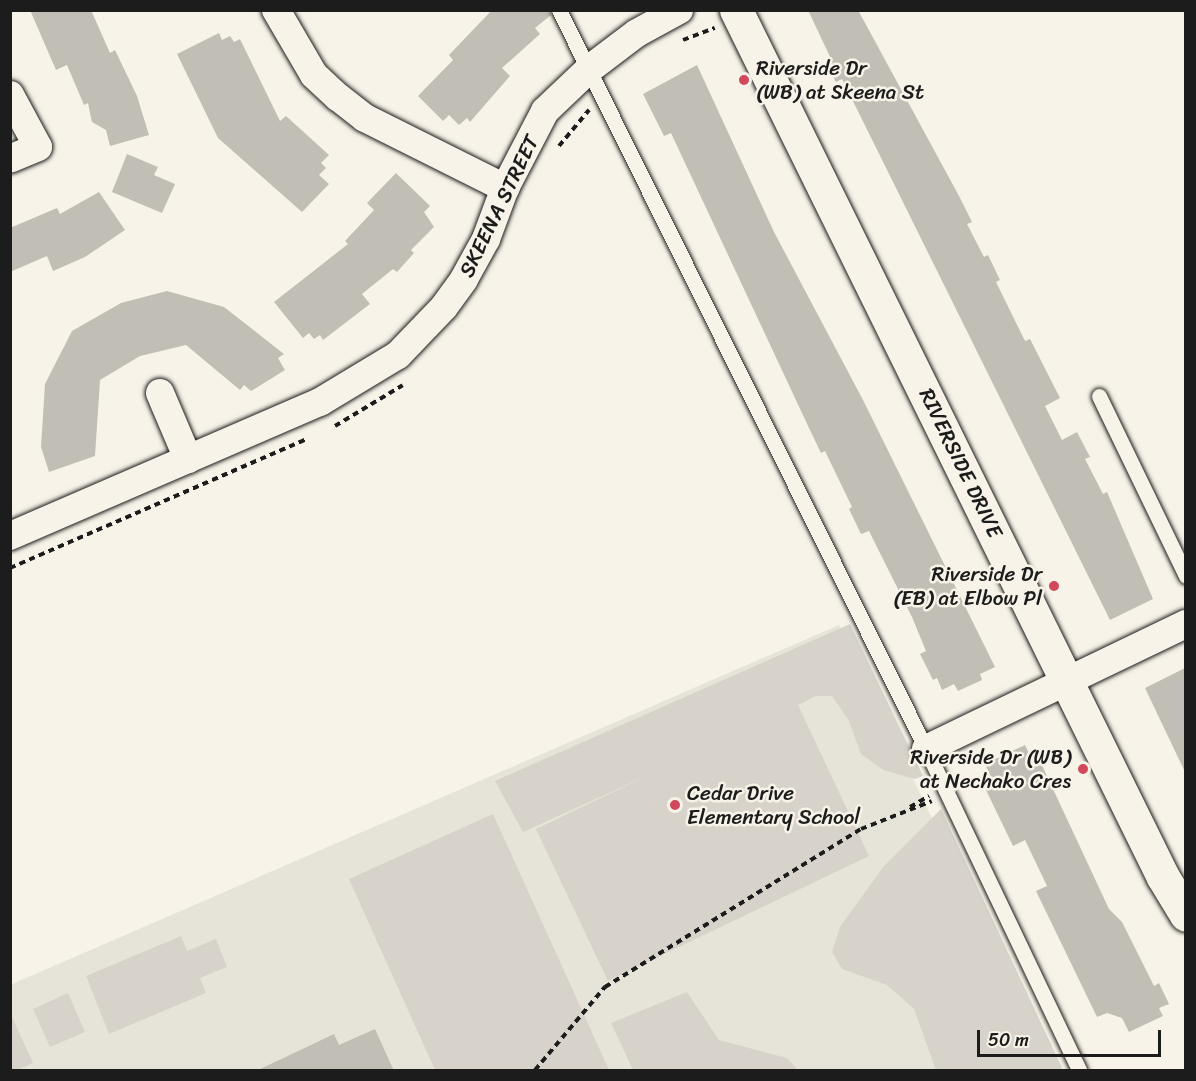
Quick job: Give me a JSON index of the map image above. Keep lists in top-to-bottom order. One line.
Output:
{"streets":{"street":["SKEENA STREET","RIVERSIDE DRIVE"]},"places":["Riverside Dr (WB) at Skeena St","Riverside Dr (EB) at Elbow Pl","Riverside Dr (WB) at Nechako Cres","Cedar Drive Elementary School"],"scale_bar":"50 m"}
